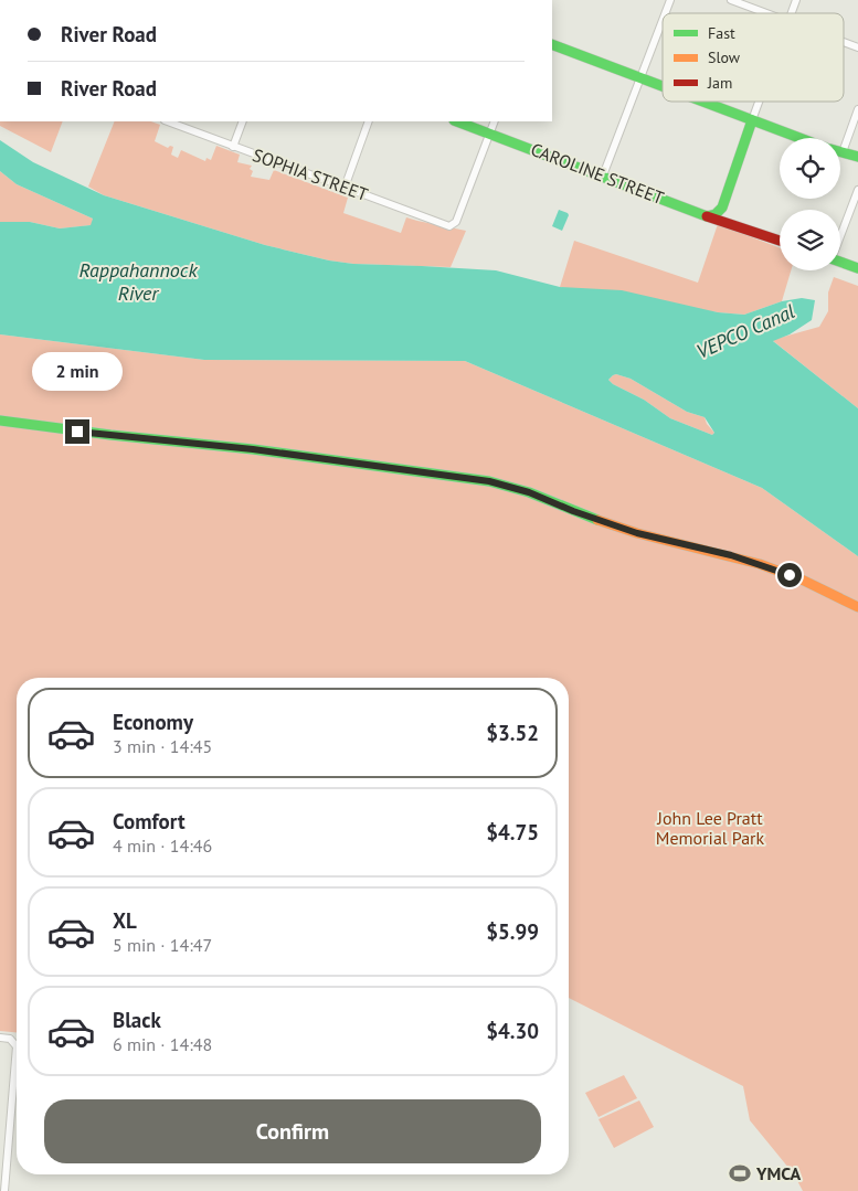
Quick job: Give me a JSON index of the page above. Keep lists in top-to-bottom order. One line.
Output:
{"streets":{"street":["CAROLINE STREET","SOPHIA STREET"]},"crossings":[["CAROLINE STREET","SOPHIA STREET"]],"water":["Rappahannock River","VEPCO Canal"],"parks":["John Lee Pratt Memorial Park"],"places":{"sports":["YMCA"]},"legend":["Fast","Slow","Jam"],"page":{"banner":["River Road","River Road"],"bubble":"2 min","list":[{"name":"Economy","note":"3 min · 14:45","value":"$3.52"},{"name":"Comfort","note":"4 min · 14:46","value":"$4.75"},{"name":"XL","note":"5 min · 14:47","value":"$5.99"},{"name":"Black","note":"6 min · 14:48","value":"$4.30"}],"buttons":"Confirm"}}
